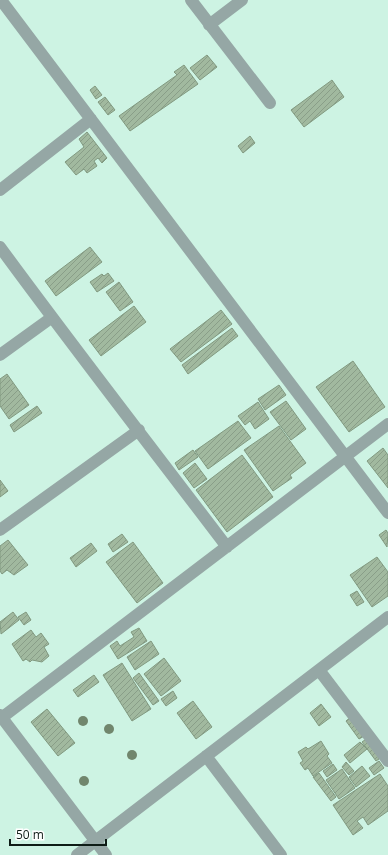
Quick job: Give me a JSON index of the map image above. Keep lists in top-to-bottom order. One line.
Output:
{"scale_bar":"50 m"}
